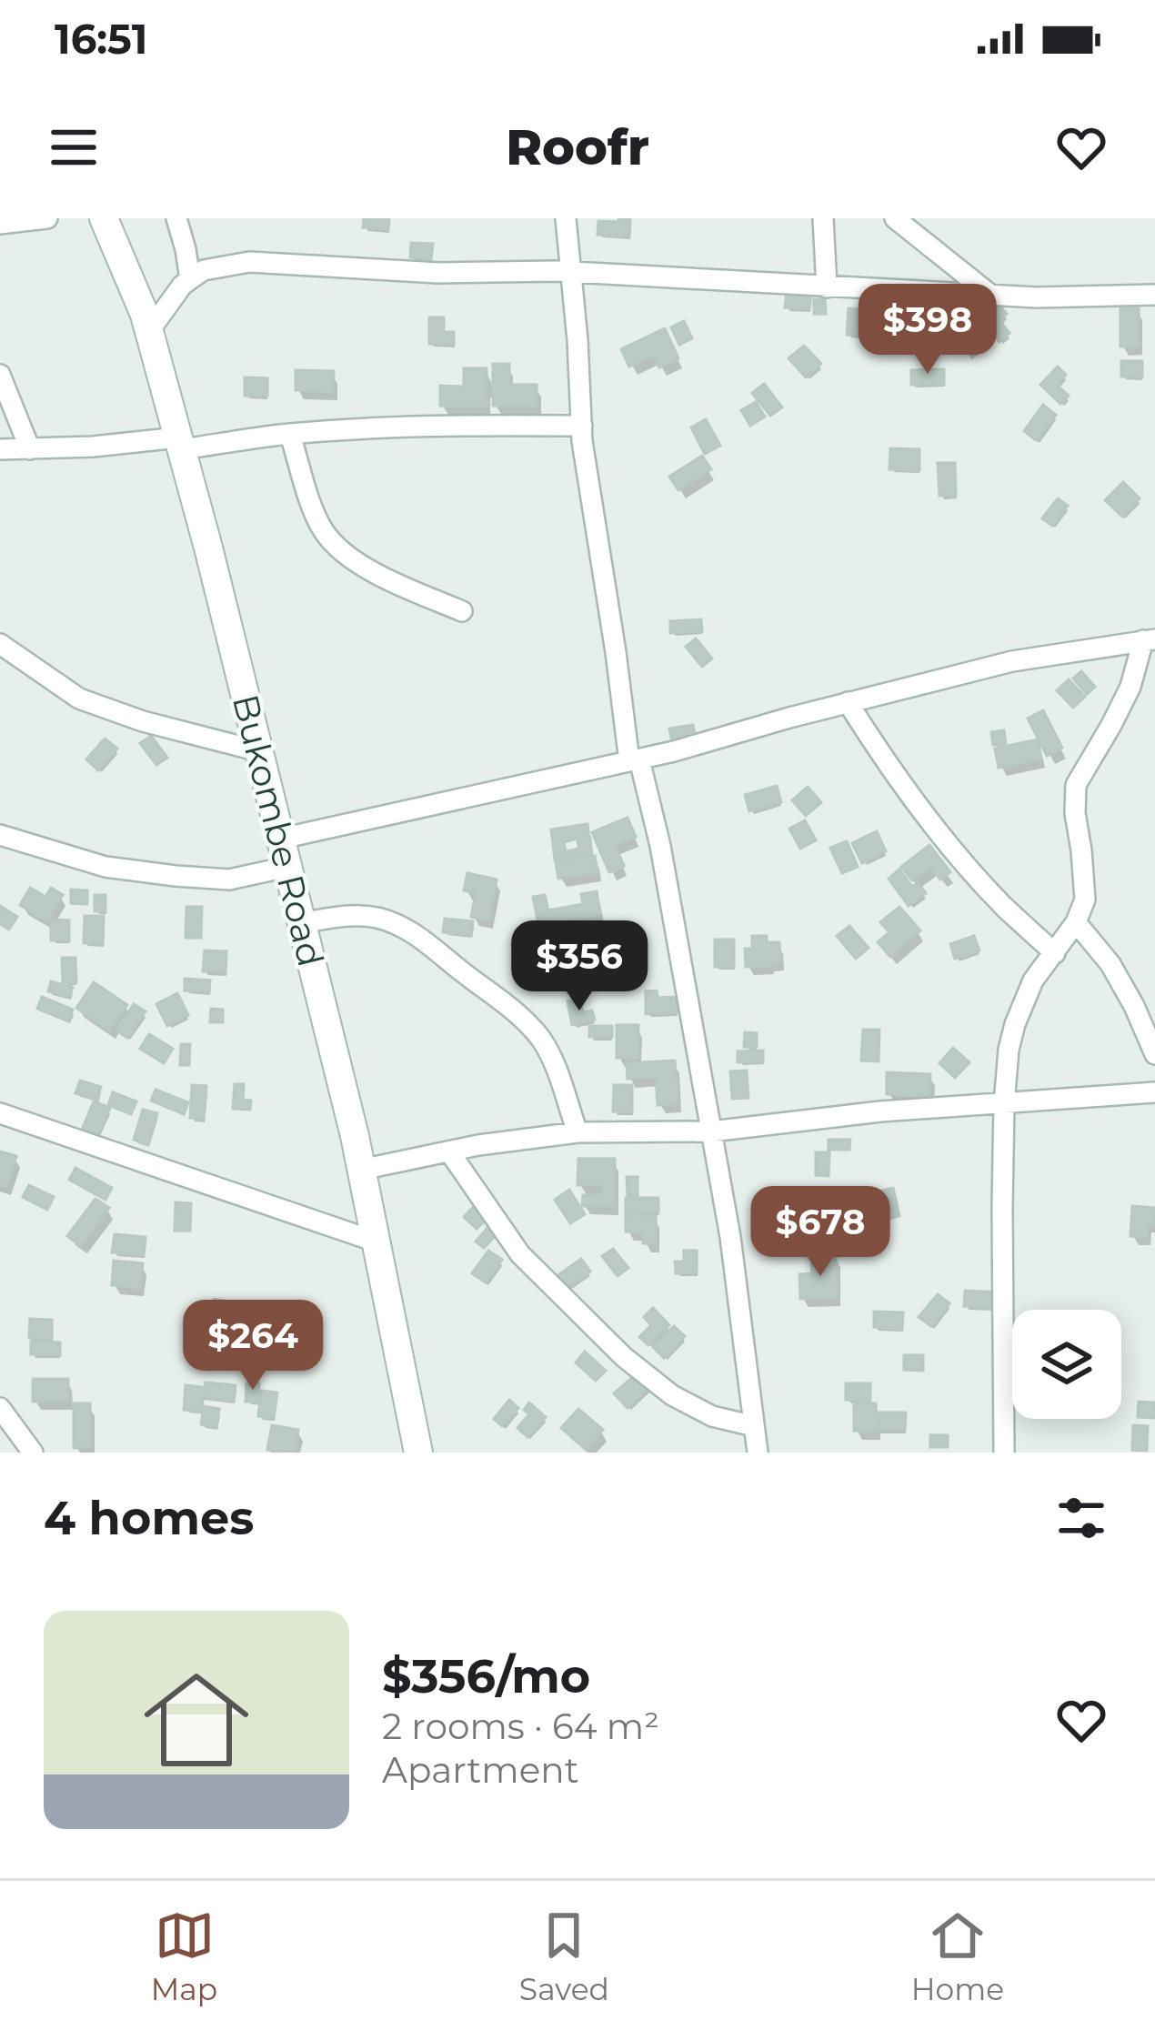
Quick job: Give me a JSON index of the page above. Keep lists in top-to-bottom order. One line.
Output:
{"streets":{"main road":["Bukombe Road"]},"page":{"status":"16:51","header":"Roofr","price":["$398","$356","$678","$264"],"heading":"4 homes","list":[{"name":"$356/mo","note":"2 rooms · 64 m² · Apartment"}],"tabs":["Map","Saved","Home"]}}
